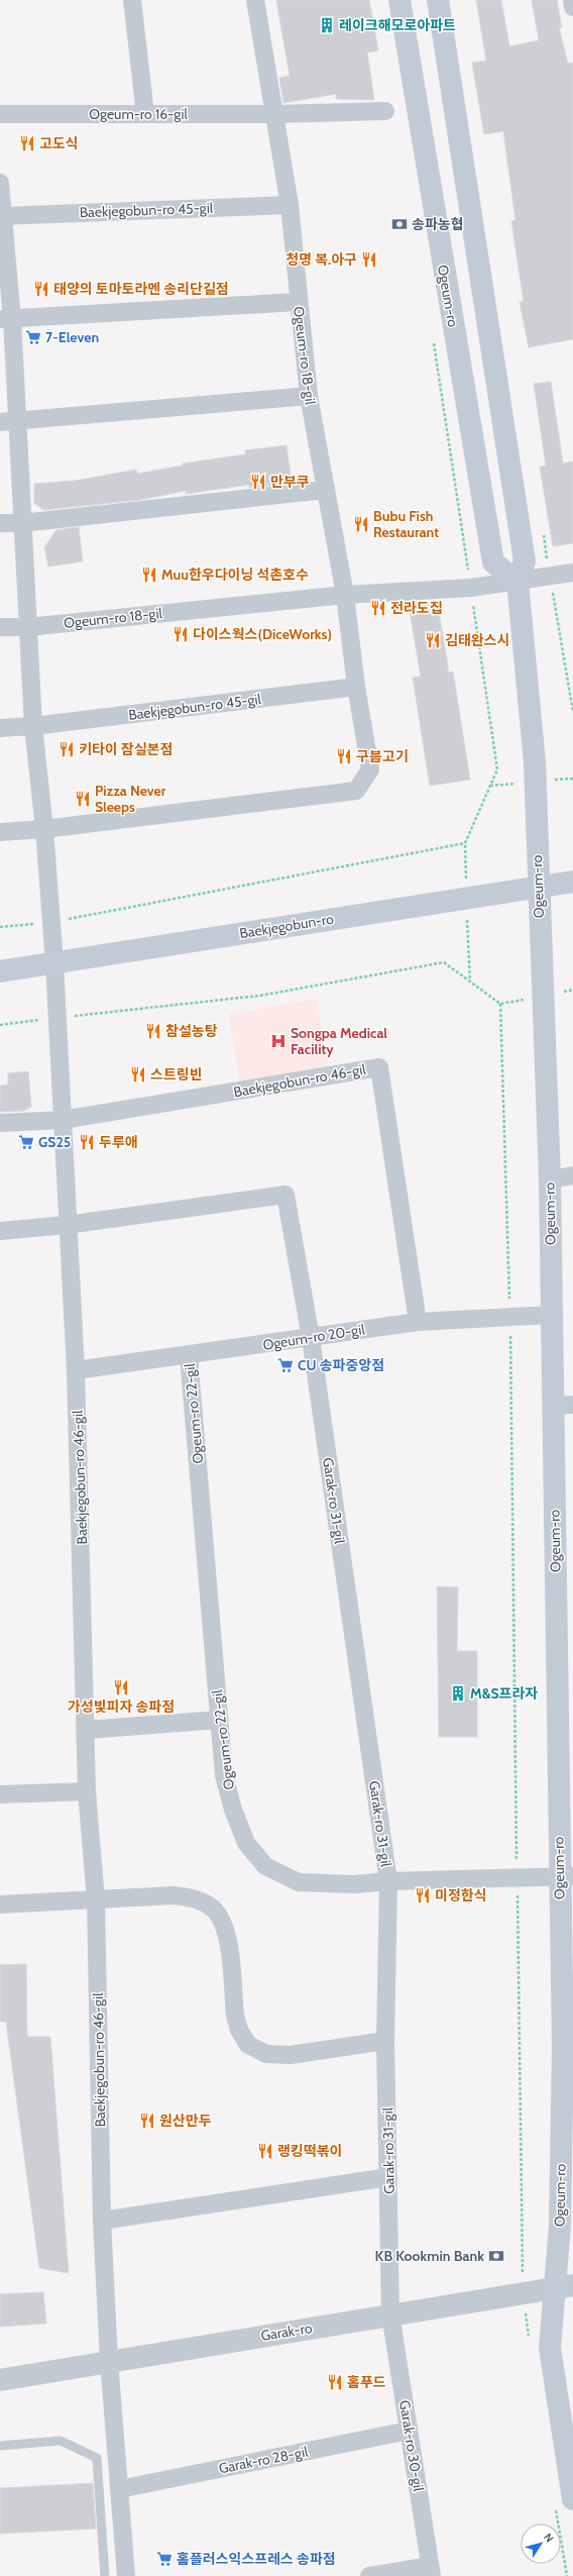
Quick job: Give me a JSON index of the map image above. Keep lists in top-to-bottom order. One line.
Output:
{"streets":{"main road":["Ogeum-ro","Baekjegobun-ro"],"street":["Ogeum-ro 16-gil","Baekjegobun-ro 45-gil","Ogeum-ro 18-gil","Baekjegobun-ro 46-gil","Ogeum-ro 20-gil","Ogeum-ro 22-gil","Garak-ro 31-gil","Garak-ro","Garak-ro 30-gil","Garak-ro 28-gil"]},"crossings":[["Ogeum-ro 16-gil","Ogeum-ro 18-gil"],["Baekjegobun-ro 45-gil","Ogeum-ro 18-gil"],["Ogeum-ro","Ogeum-ro 18-gil"],["Ogeum-ro","Baekjegobun-ro"],["Ogeum-ro","Ogeum-ro 20-gil"],["Ogeum-ro","Ogeum-ro 22-gil"],["Ogeum-ro","Garak-ro"],["Baekjegobun-ro","Baekjegobun-ro 46-gil"],["Baekjegobun-ro 46-gil","Ogeum-ro 20-gil"],["Baekjegobun-ro 46-gil","Garak-ro"],["Ogeum-ro 20-gil","Ogeum-ro 22-gil"],["Ogeum-ro 20-gil","Garak-ro 31-gil"],["Ogeum-ro 22-gil","Garak-ro 31-gil"],["Garak-ro 31-gil","Garak-ro"],["Garak-ro 31-gil","Garak-ro 30-gil"],["Garak-ro","Garak-ro 30-gil"],["Garak-ro 30-gil","Garak-ro 28-gil"]],"places":{"building":["레이크해모로아파트","M&S프라자"],"restaurant":["고도식","청명 복.아구","태양의 토마토라멘 송리단길점","만부쿠","Bubu Fish Restaurant","Muu한우다이닝 석촌호수","전라도집","다이스웍스(DiceWorks)","김태완스시","키타이 잠실본점","구븜고기","Pizza Never Sleeps","참설농탕","스트링빈","두루애","가성빛피자 송파점","미정한식","원산만두","랭킹떡볶이","홈푸드"],"bank":["송파농협","KB Kookmin Bank"],"supermarket":["7-Eleven","GS25","CU 송파중앙점","홈플러스익스프레스 송파점"],"hospital":["Songpa Medical Facility"]},"north":"top right"}
